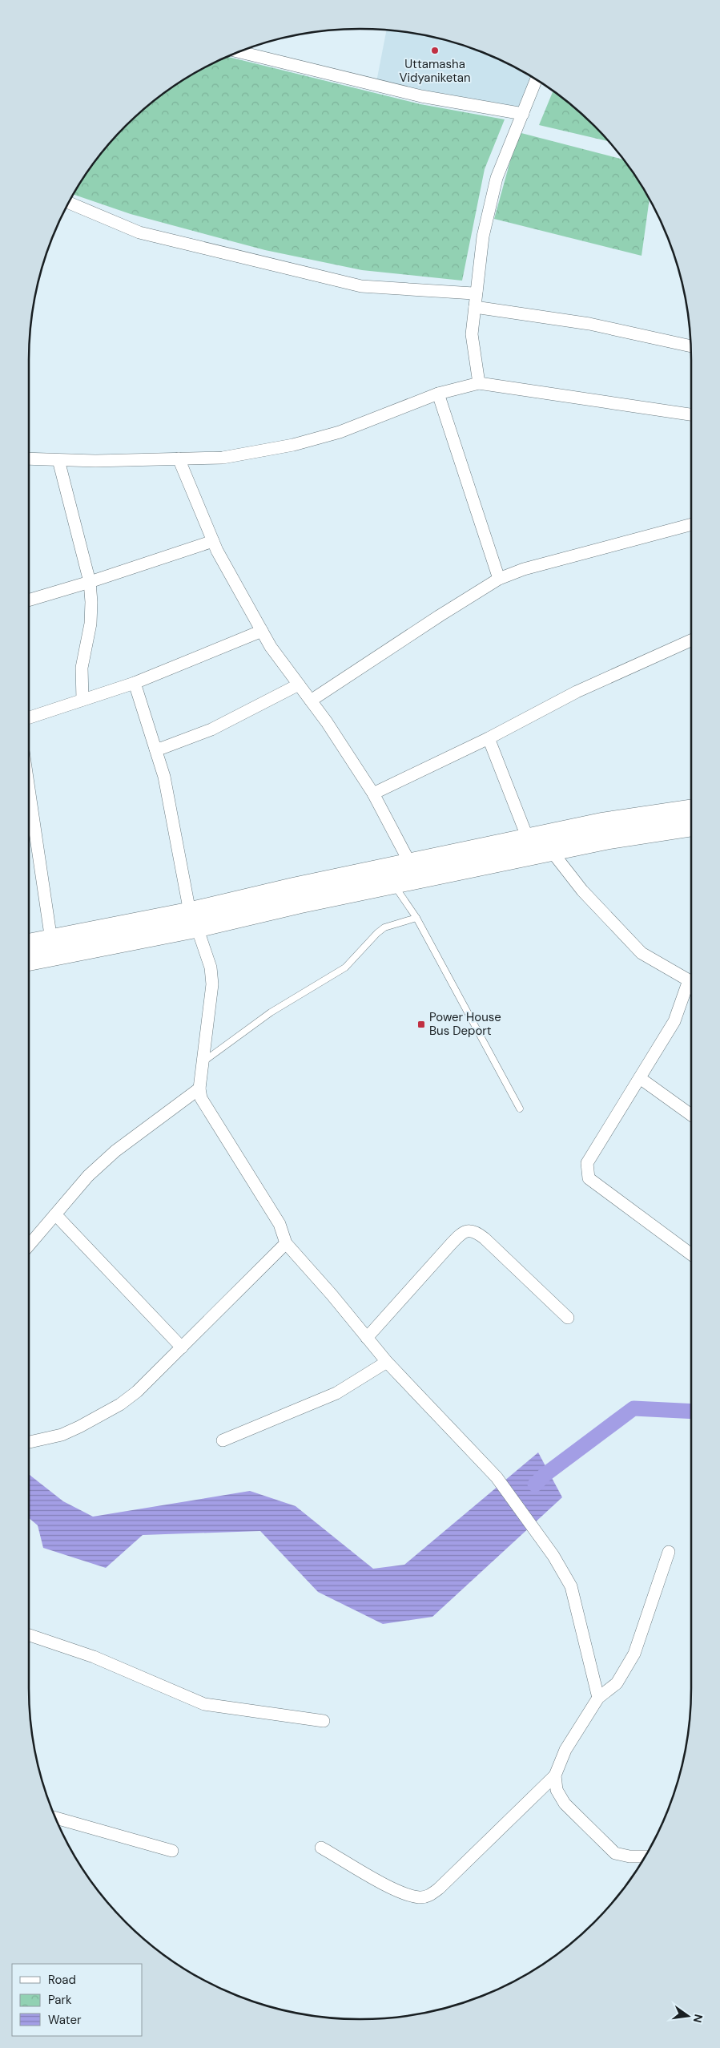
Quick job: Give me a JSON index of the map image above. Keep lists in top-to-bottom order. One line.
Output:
{"places":{"other":["Uttamasha Vidyaniketan"],"transit":["Power House Bus Deport"]},"legend":["Road","Park","Water"],"north":"right"}
